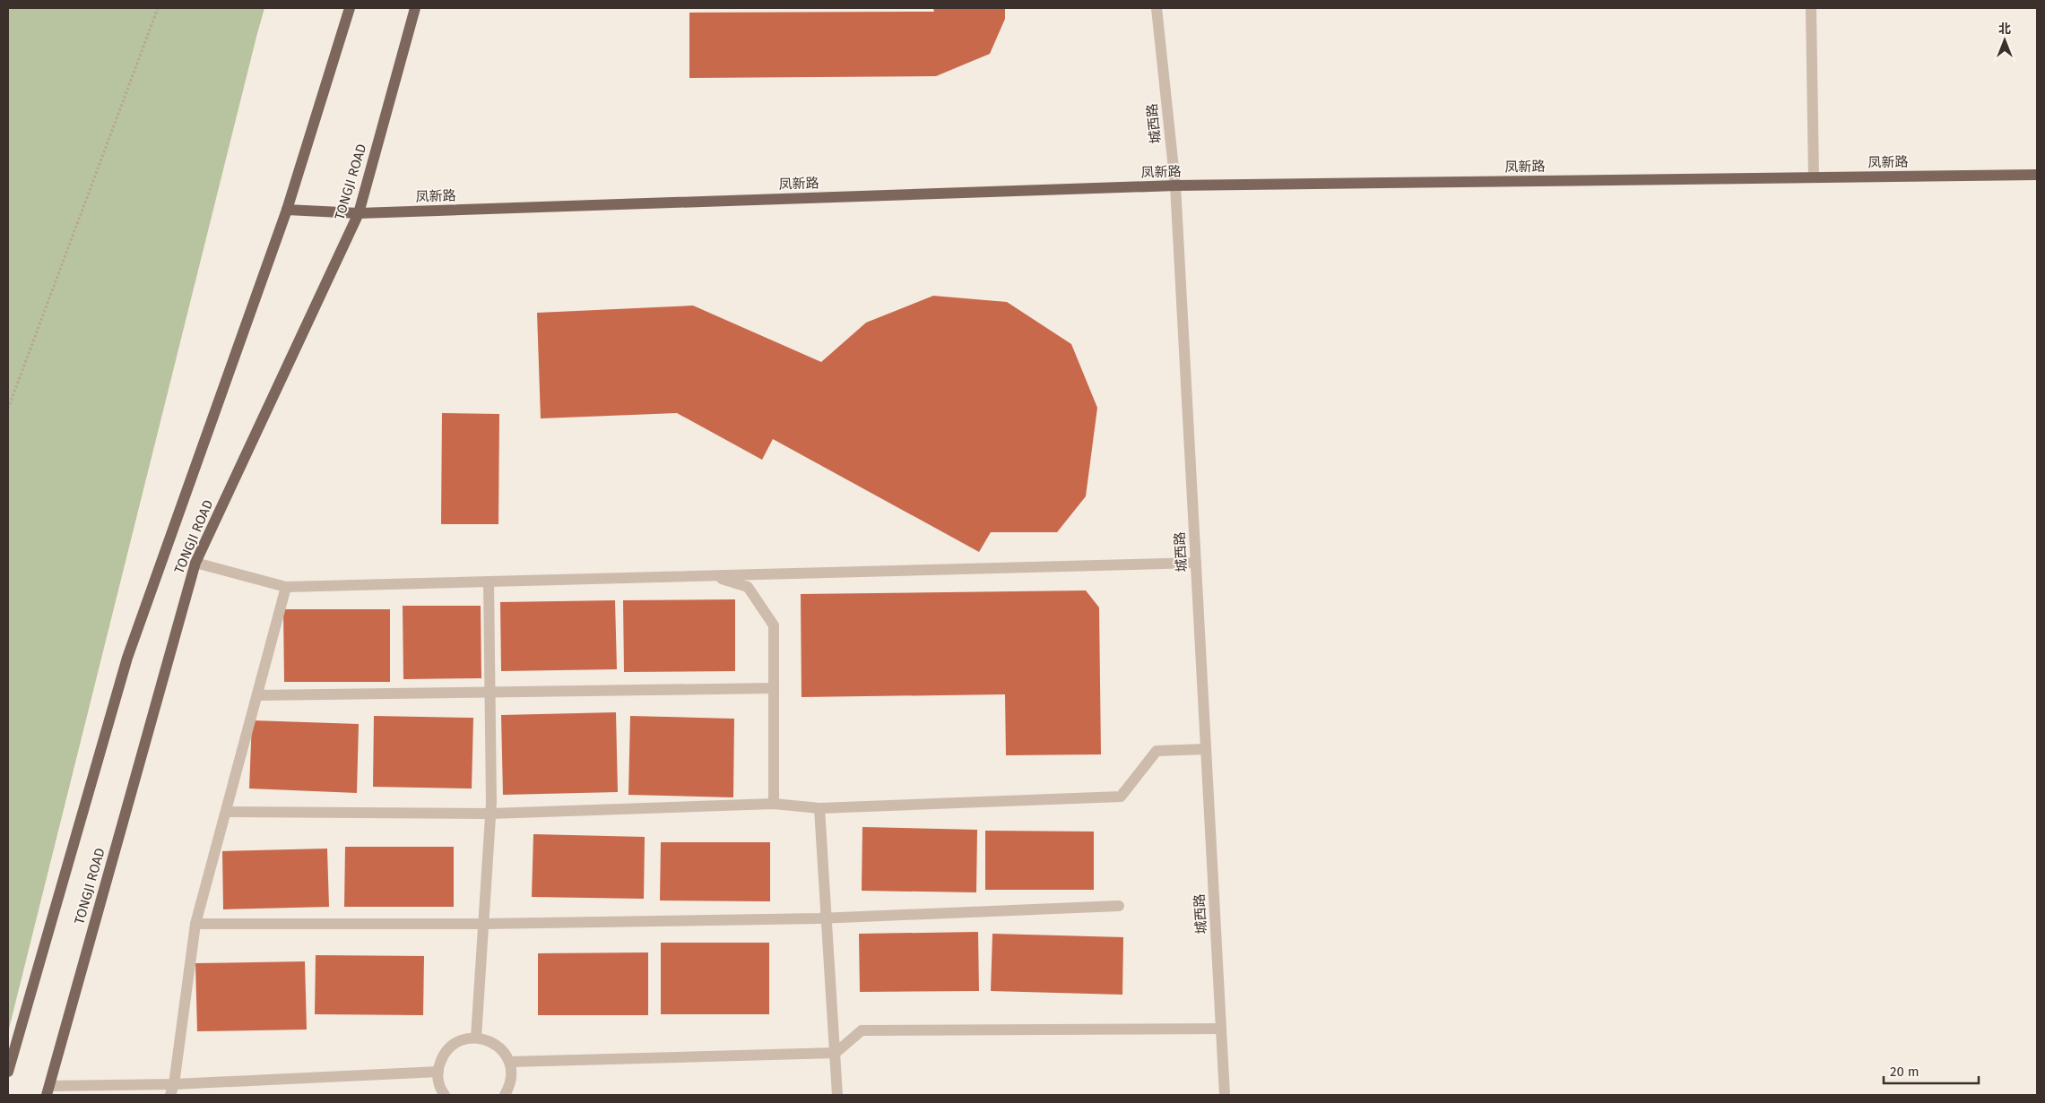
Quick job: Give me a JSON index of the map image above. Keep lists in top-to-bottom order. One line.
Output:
{"streets":{"main road":["凤新路","TONGJI ROAD"],"street":["城西路"]},"crossings":[["城西路","凤新路"],["凤新路","TONGJI ROAD"]],"scale_bar":"20 m","north":"top"}
